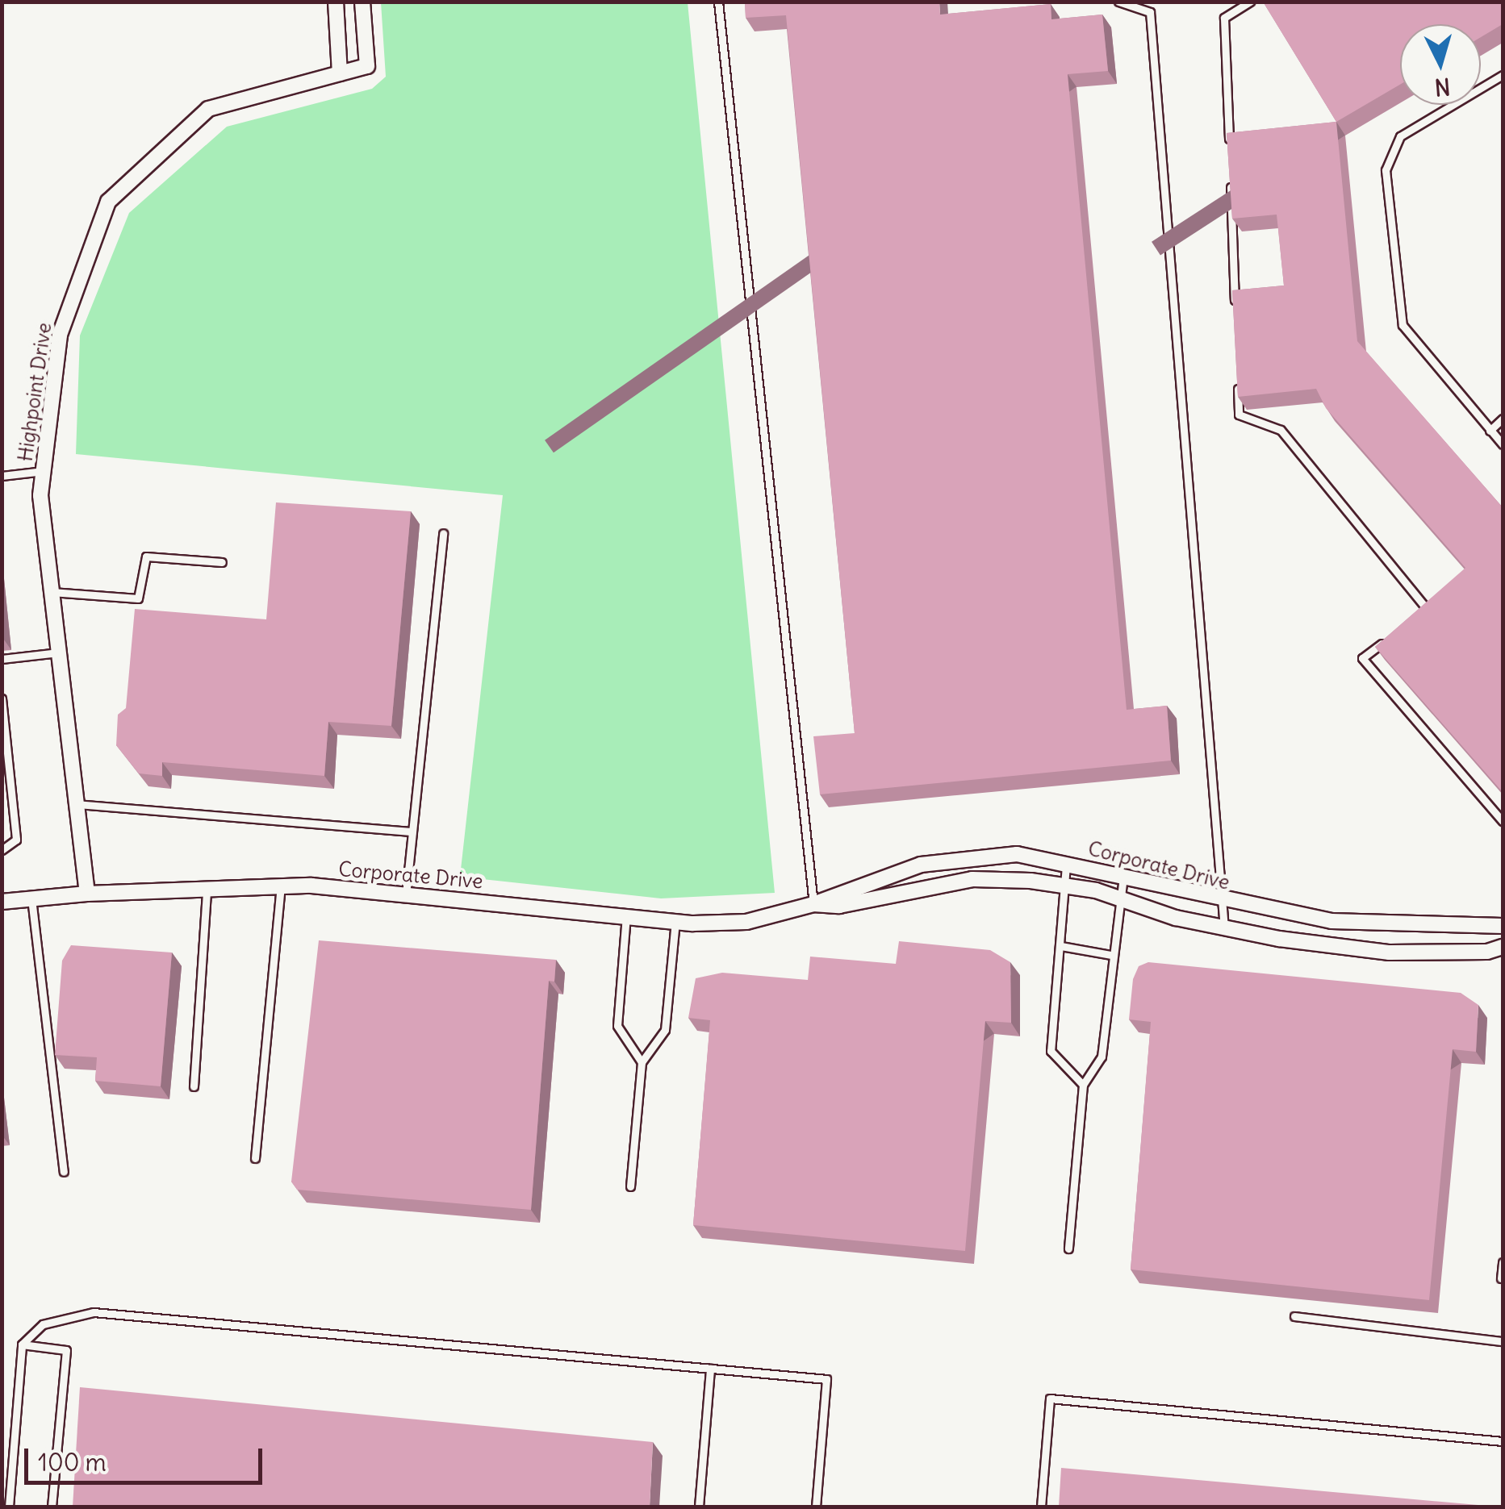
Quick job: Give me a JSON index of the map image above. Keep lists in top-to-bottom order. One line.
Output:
{"streets":{"street":["Highpoint Drive","Corporate Drive"]},"crossings":[["Highpoint Drive","Corporate Drive"]],"scale_bar":"100 m","north":"bottom"}
